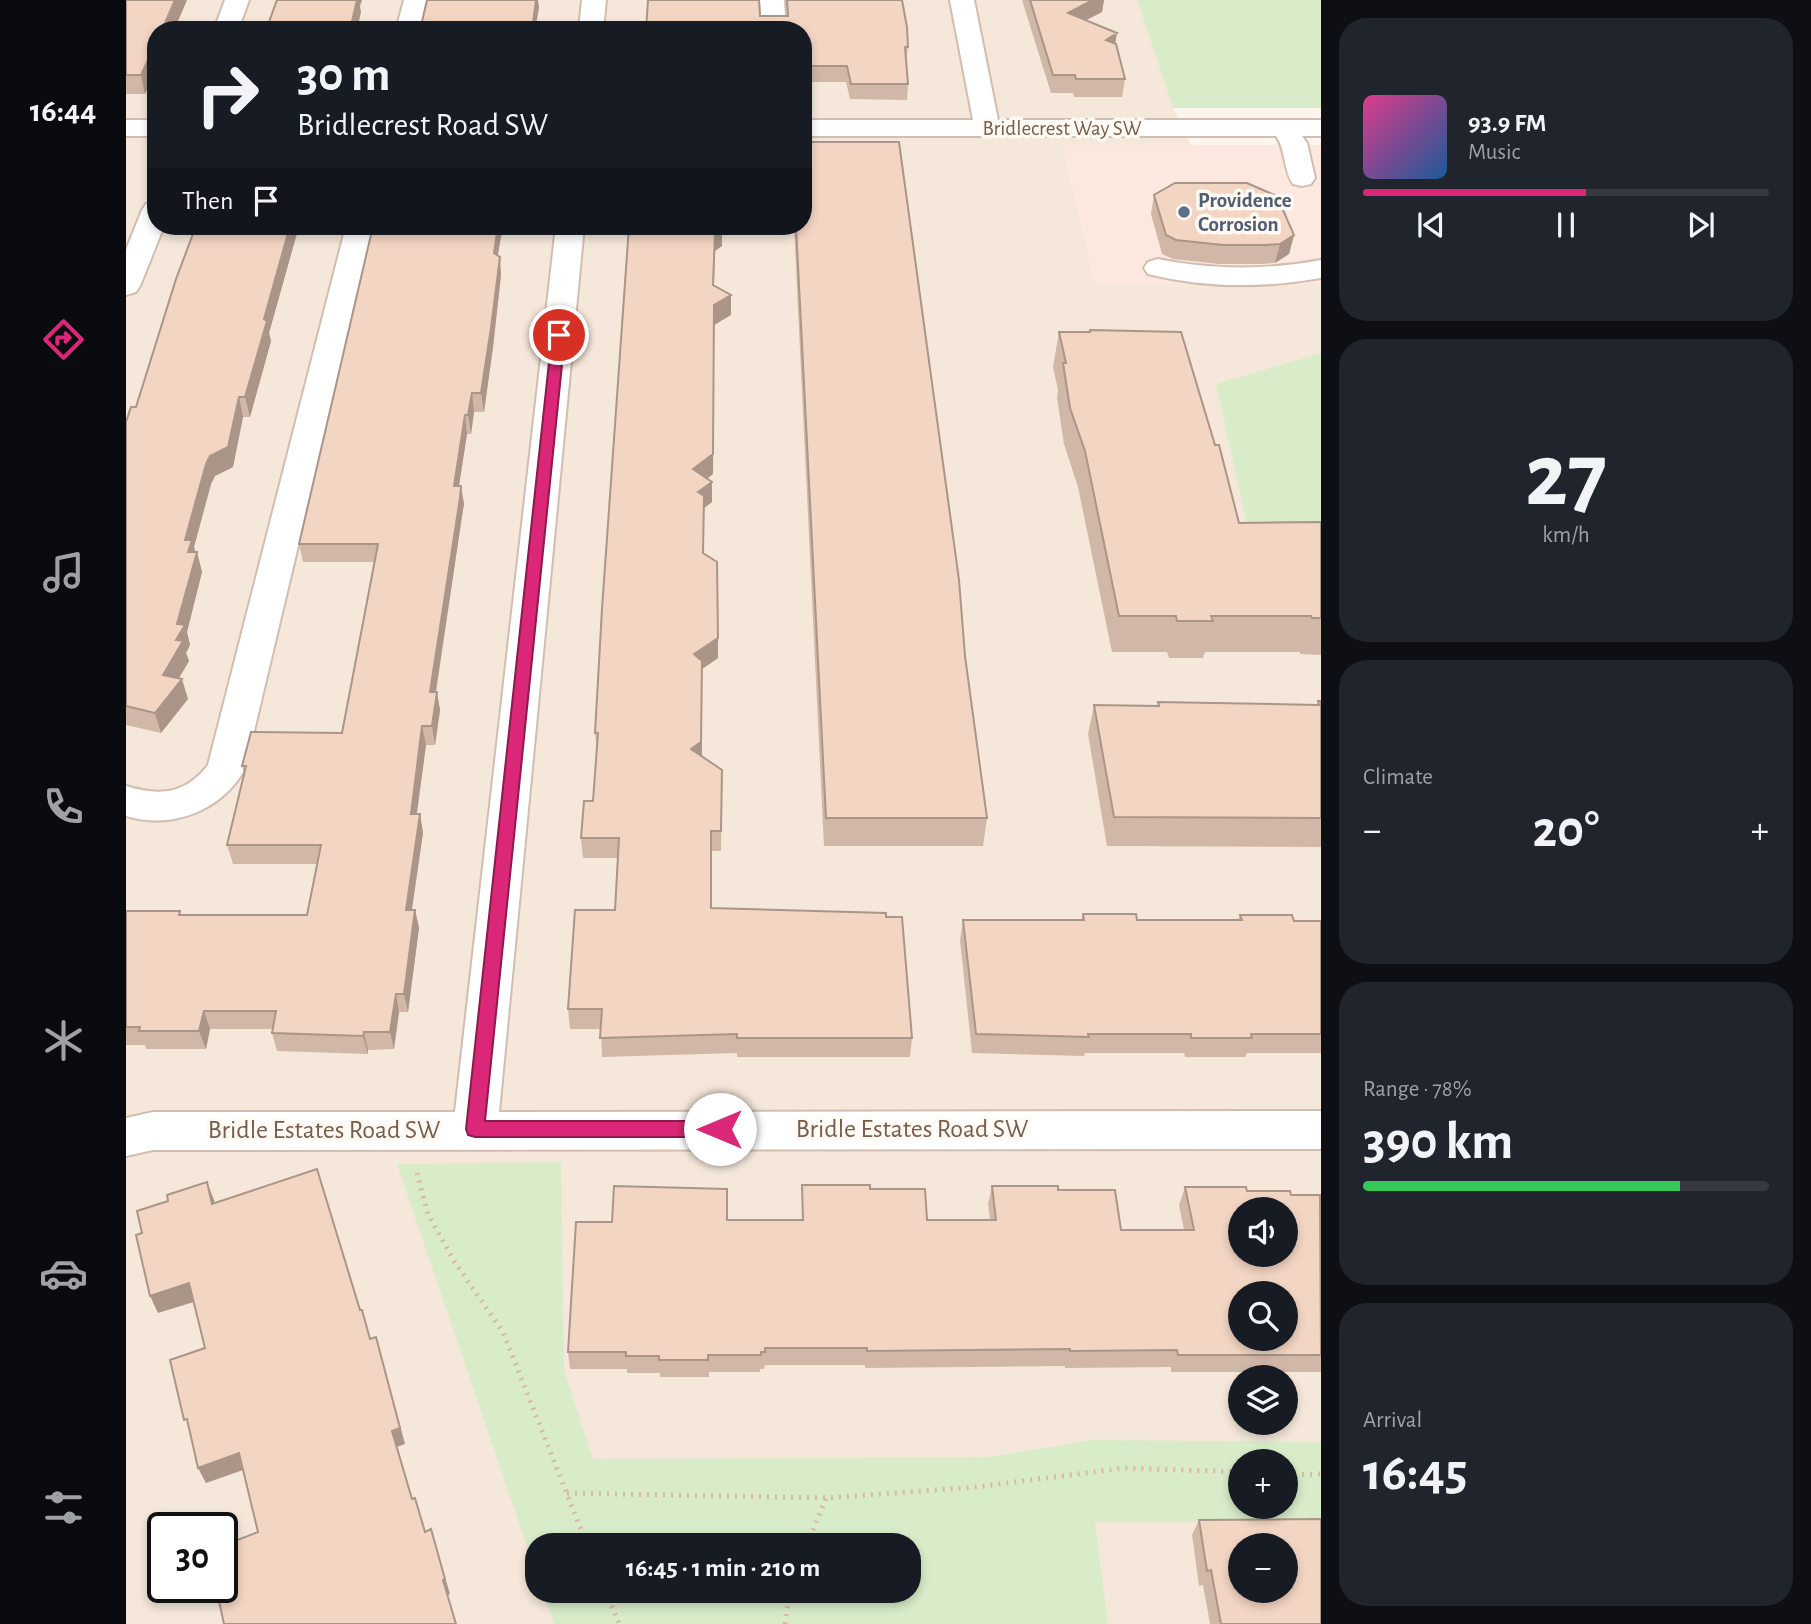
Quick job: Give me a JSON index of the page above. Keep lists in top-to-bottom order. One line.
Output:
{"streets":{"street":["Bridlecrest Way SW","Bridle Estates Road SW"]},"places":["Providence Corrosion"],"page":{"tabs":"16:44","turn":["30 m","Bridlecrest Road SW"],"song":["93.9 FM","Music"],"then":"Then","tile":[["27","km/h"],"Climate",["Range · 78%","390 km"],["Arrival","16:45"]],"heat":["−","20°","+"],"map_buttons":["+","−"],"limit":"30","trip":"16:45 · 1 min · 210 m"}}
